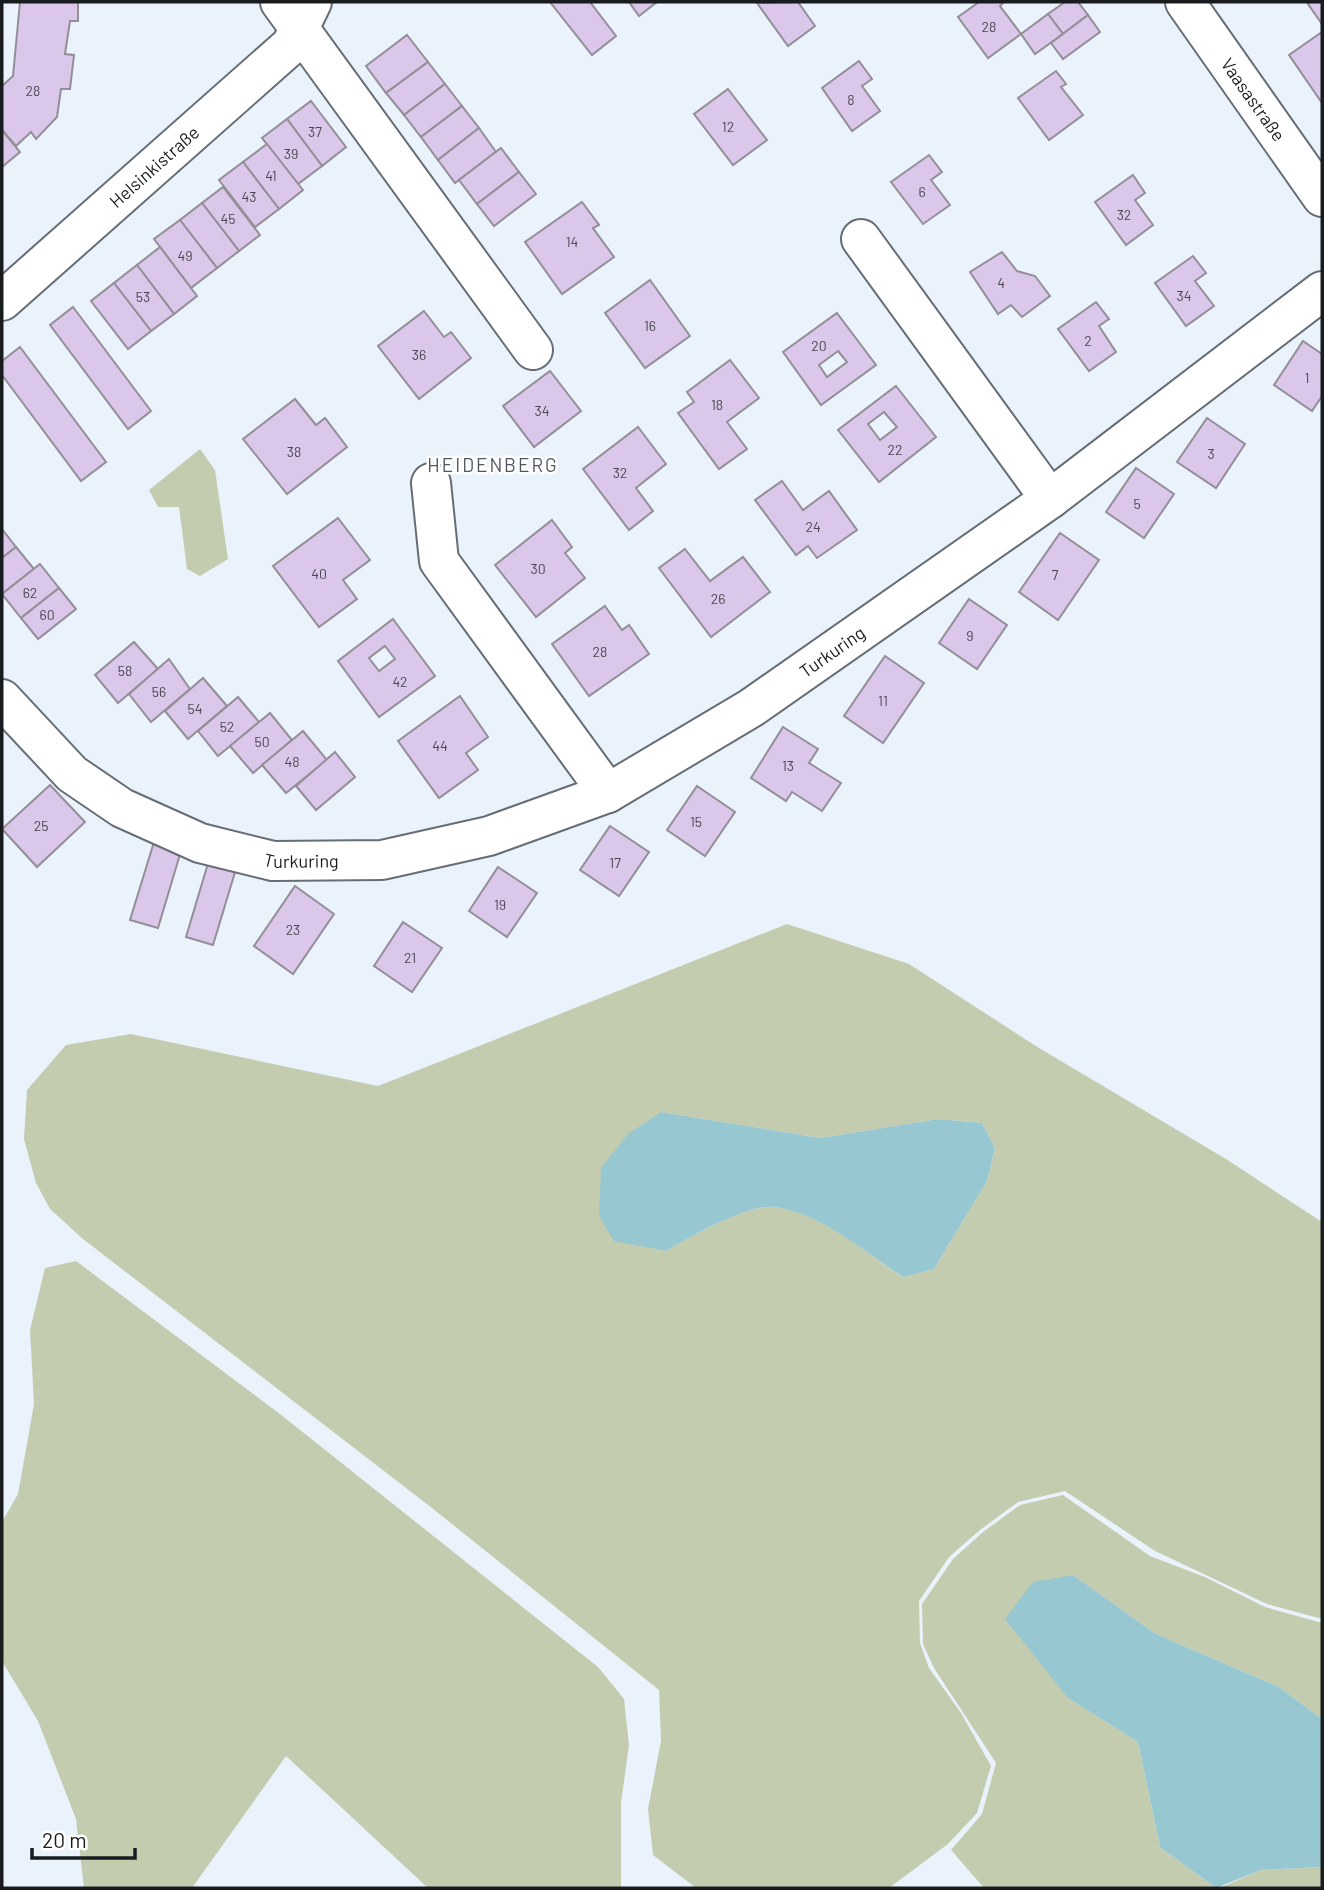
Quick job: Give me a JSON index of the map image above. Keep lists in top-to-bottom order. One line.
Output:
{"streets":{"street":["Vaasastraße","Helsinkistraße","Turkuring"]},"districts":["HEIDENBERG"],"house_numbers":["28","28","8","12","37","39","41","6","43","32","45","14","49","4","34","53","16","2","20","36","1","18","34","22","38","3","32","5","24","30","40","7","62","26","60","9","28","58","42","56","11","54","52","50","44","48","13","15","25","17","19","23","21"],"scale_bar":"20 m"}
